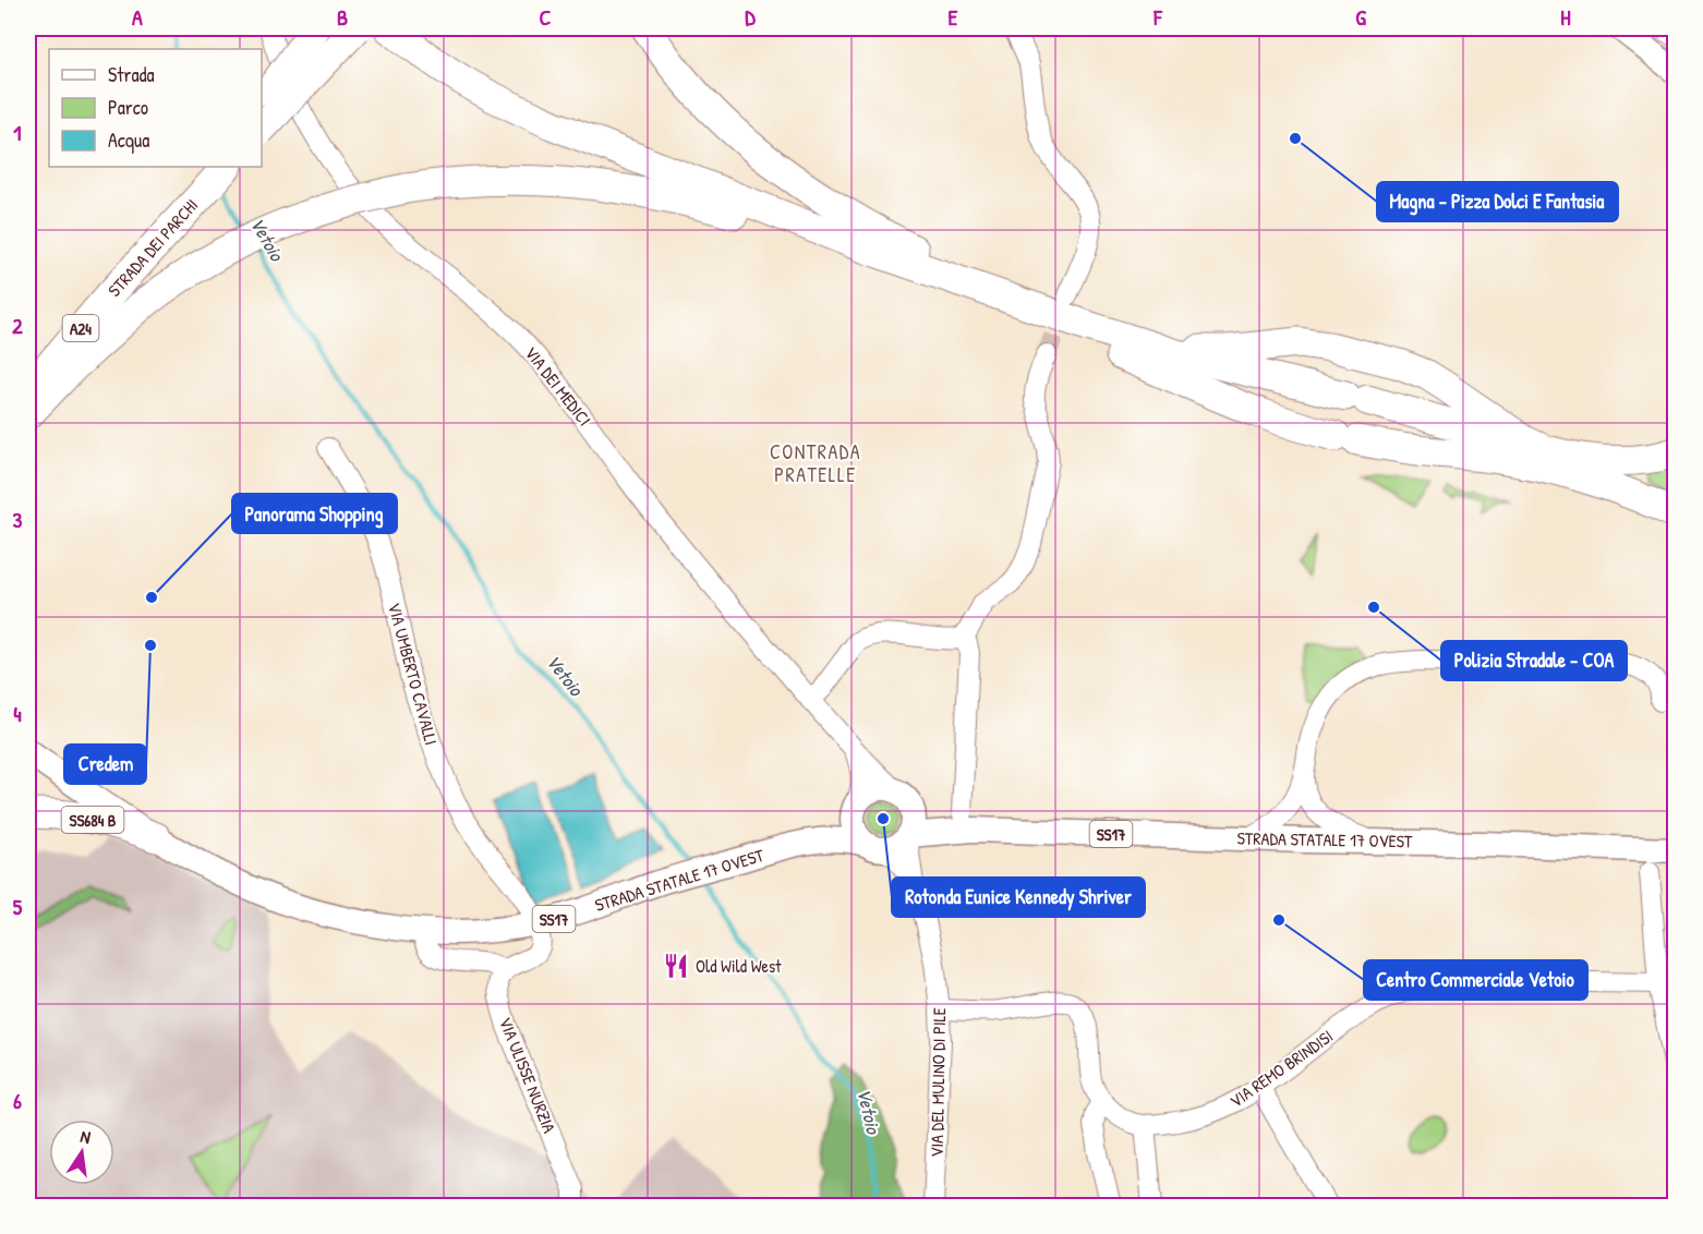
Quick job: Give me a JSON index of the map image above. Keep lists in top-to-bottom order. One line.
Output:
{"streets":{"highway":["STRADA DEI PARCHI","A24","SS684 B"],"main road":["SS17","STRADA STATALE 17 OVEST"],"street":["VIA DEI MEDICI","VIA UMBERTO CAVALLI","VIA REMO BRINDISI","VIA ULISSE NURZIA","VIA DEL MULINO DI PILE"]},"crossings":[["VIA DEI MEDICI","SS17"],["VIA DEI MEDICI","STRADA STATALE 17 OVEST"],["VIA DEI MEDICI","VIA DEL MULINO DI PILE"],["VIA UMBERTO CAVALLI","STRADA STATALE 17 OVEST"],["SS684 B","STRADA STATALE 17 OVEST"],["SS17","STRADA STATALE 17 OVEST"],["SS17","VIA DEL MULINO DI PILE"],["STRADA STATALE 17 OVEST","VIA DEL MULINO DI PILE"],["VIA REMO BRINDISI","VIA DEL MULINO DI PILE"]],"districts":["CONTRADA PRATELLE"],"water":["Vetoio"],"places":{"other":["Magna - Pizza Dolci E Fantasia","Panorama Shopping","Polizia Stradale - COA","Credem","Rotonda Eunice Kennedy Shriver","Centro Commerciale Vetoio"],"restaurant":["Old Wild West"]},"legend":["Strada","Parco","Acqua"],"north":"top","grid":{"columns":["A","B","C","D","E","F","G","H"],"rows":["1","2","3","4","5","6"]}}
